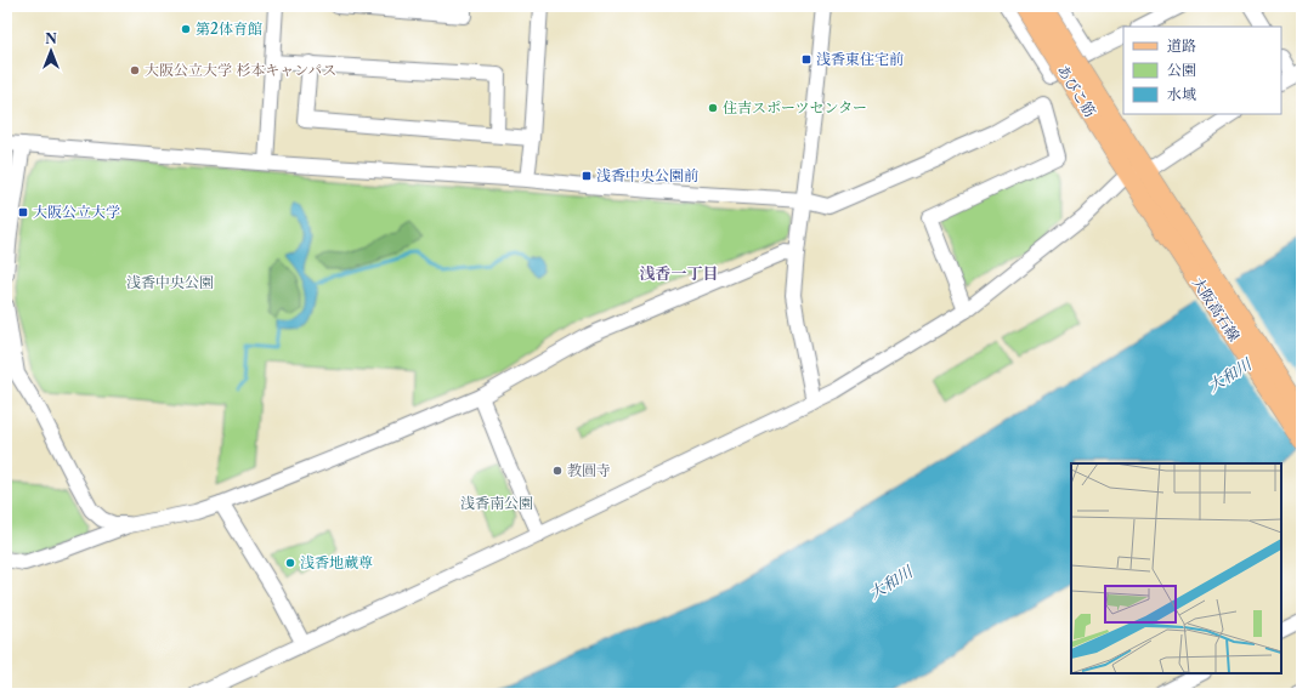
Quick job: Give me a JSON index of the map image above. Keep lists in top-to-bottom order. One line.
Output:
{"streets":{"main road":["あびこ筋","大阪高石線"]},"crossings":[["あびこ筋","大阪高石線"]],"districts":["浅香一丁目"],"water":["大和川"],"parks":["浅香中央公園","浅香南公園"],"places":{"other":["第2体育館","大阪公立大学 杉本キャンパス","住吉スポーツセンター","教圓寺","浅香地蔵尊"],"transit":["浅香東住宅前","浅香中央公園前","大阪公立大学"]},"legend":["道路","公園","水域"],"north":"top"}
